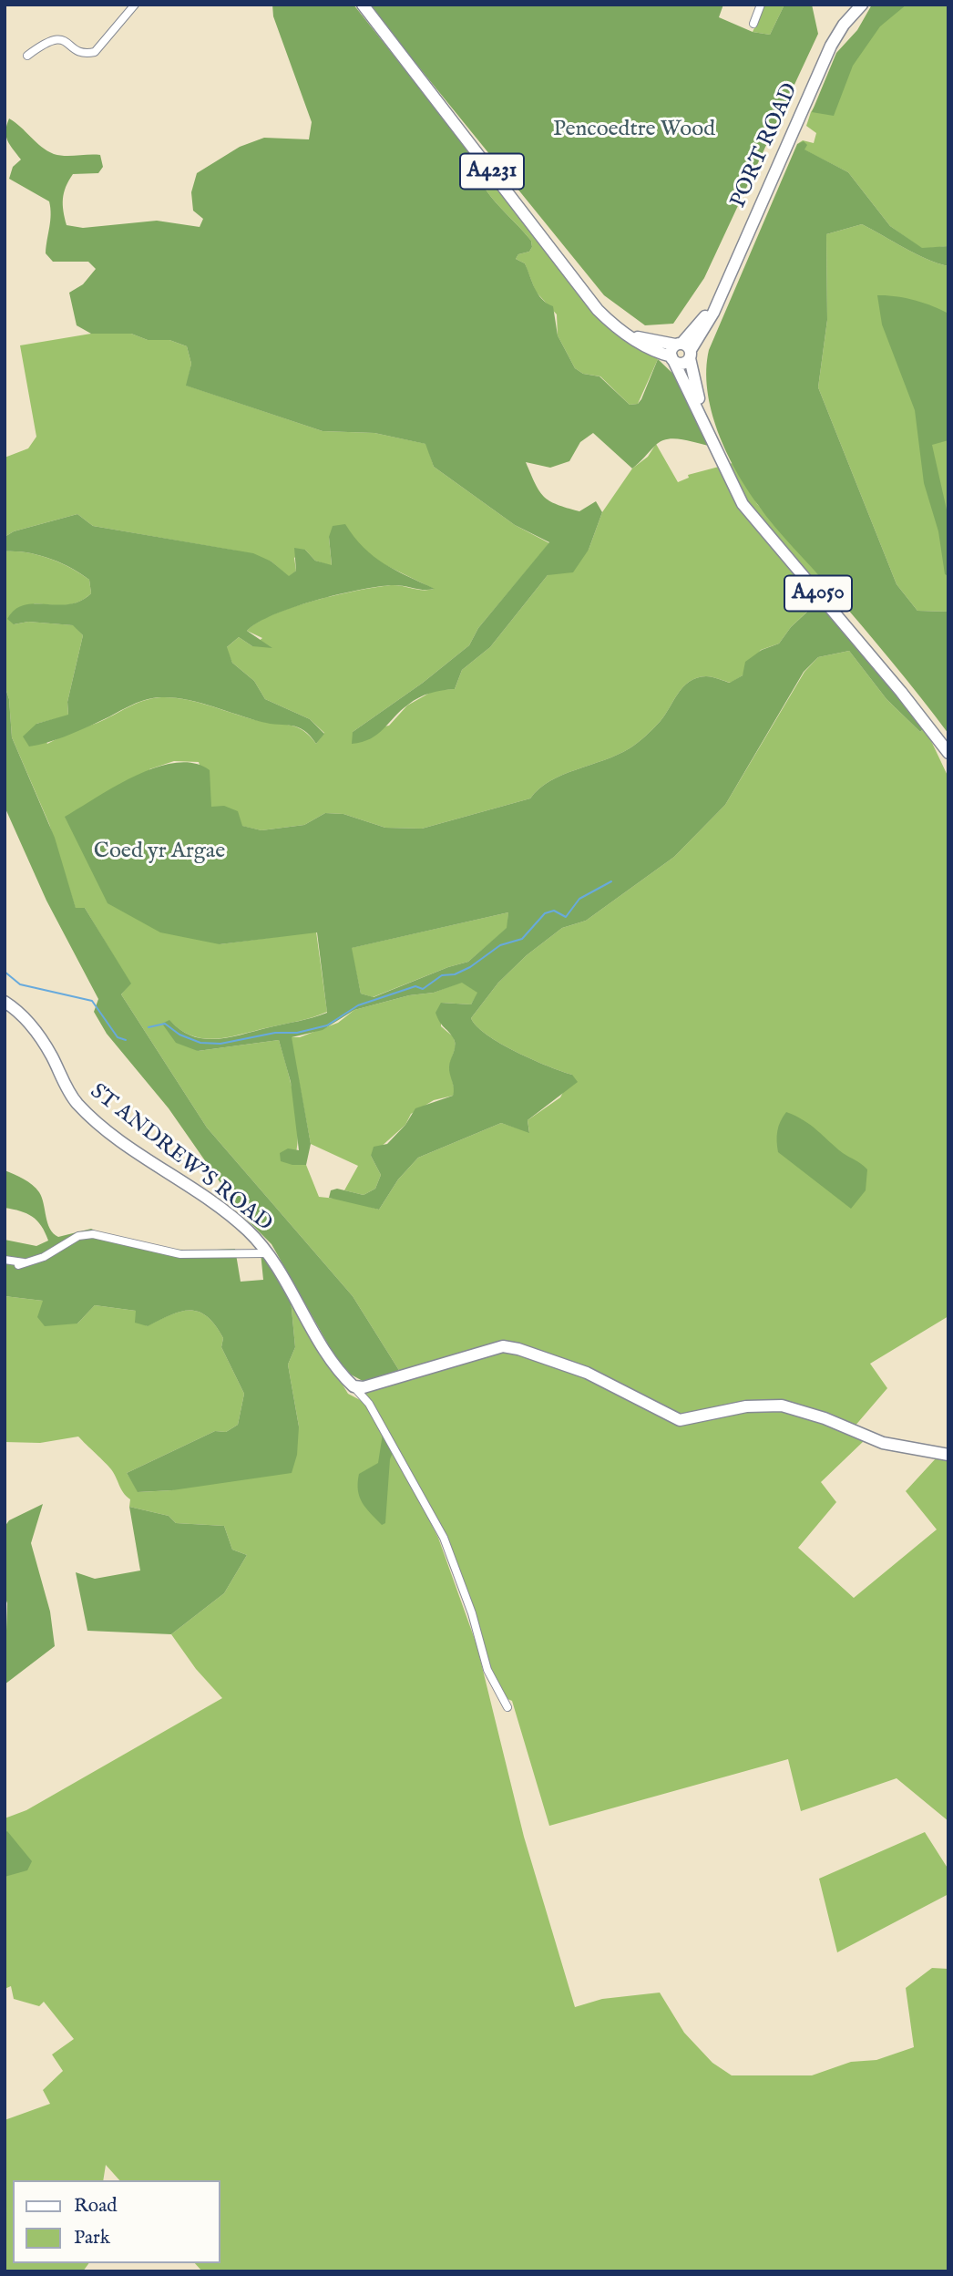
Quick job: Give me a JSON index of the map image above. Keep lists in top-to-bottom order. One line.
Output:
{"streets":{"main road":["PORT ROAD","A4231","A4050","ST ANDREW'S ROAD"]},"crossings":[["PORT ROAD","A4231"],["PORT ROAD","A4050"],["A4231","A4050"]],"parks":["Pencoedtre Wood","Coed yr Argae"],"legend":["Road","Park"]}
